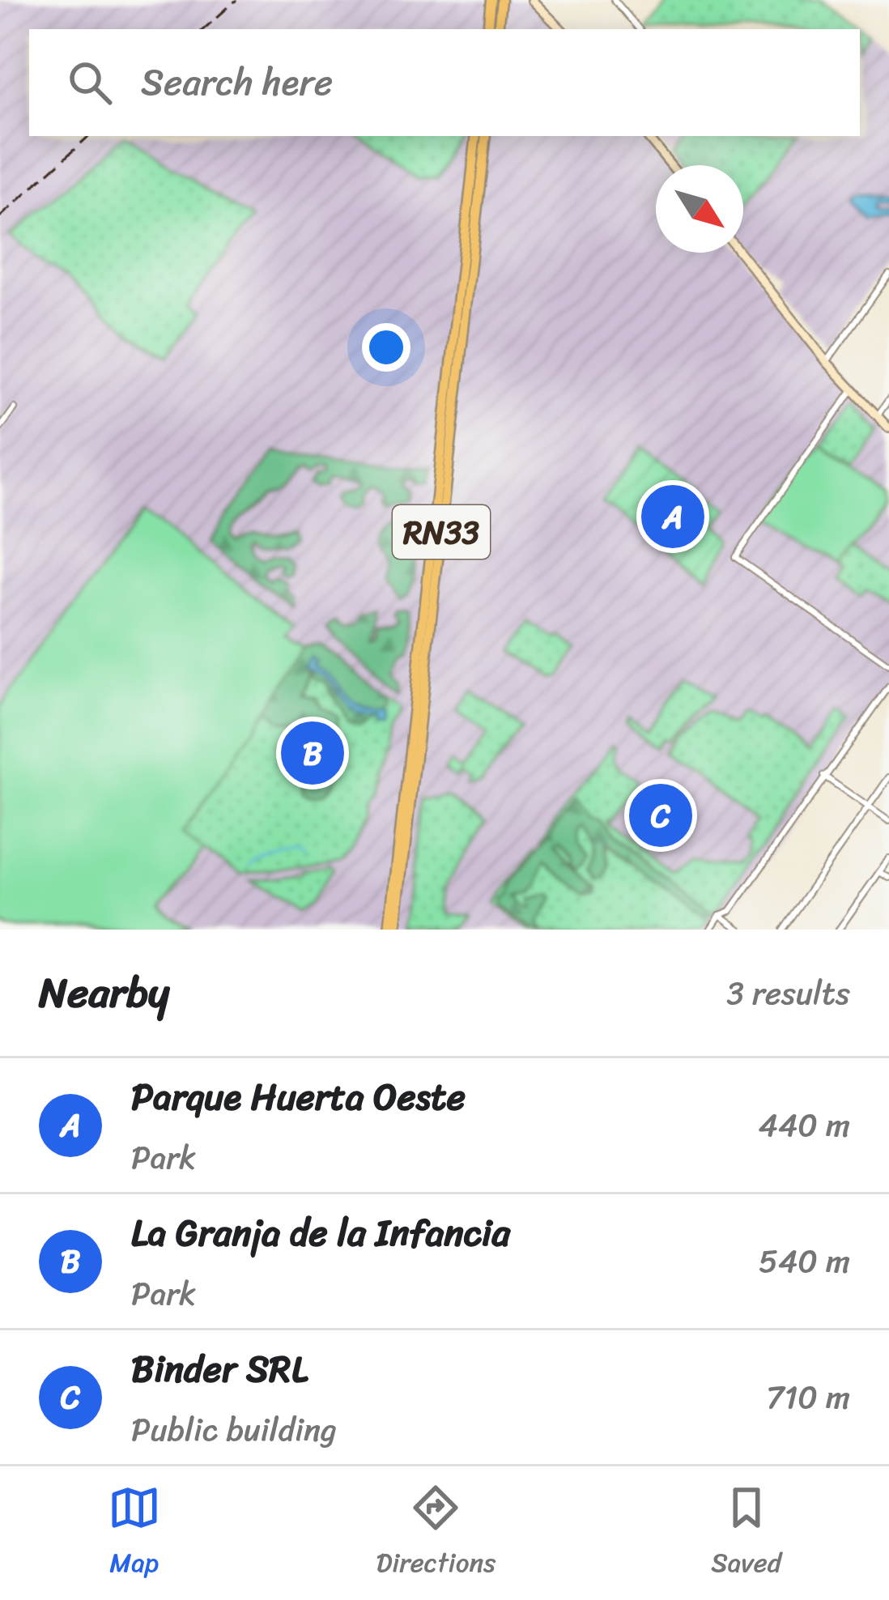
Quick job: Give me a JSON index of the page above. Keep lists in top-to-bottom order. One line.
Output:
{"streets":{"main road":["RN33"]},"north":"bottom right","page":{"search":"Search here","pins":["A","B","C"],"heading":["Nearby","3 results"],"list":[{"mark":"A","name":"Parque Huerta Oeste","note":"Park","value":"440 m"},{"mark":"B","name":"La Granja de la Infancia","note":"Park","value":"540 m"},{"mark":"C","name":"Binder SRL","note":"Public building","value":"710 m"}],"nav":["Map","Directions","Saved"]}}
